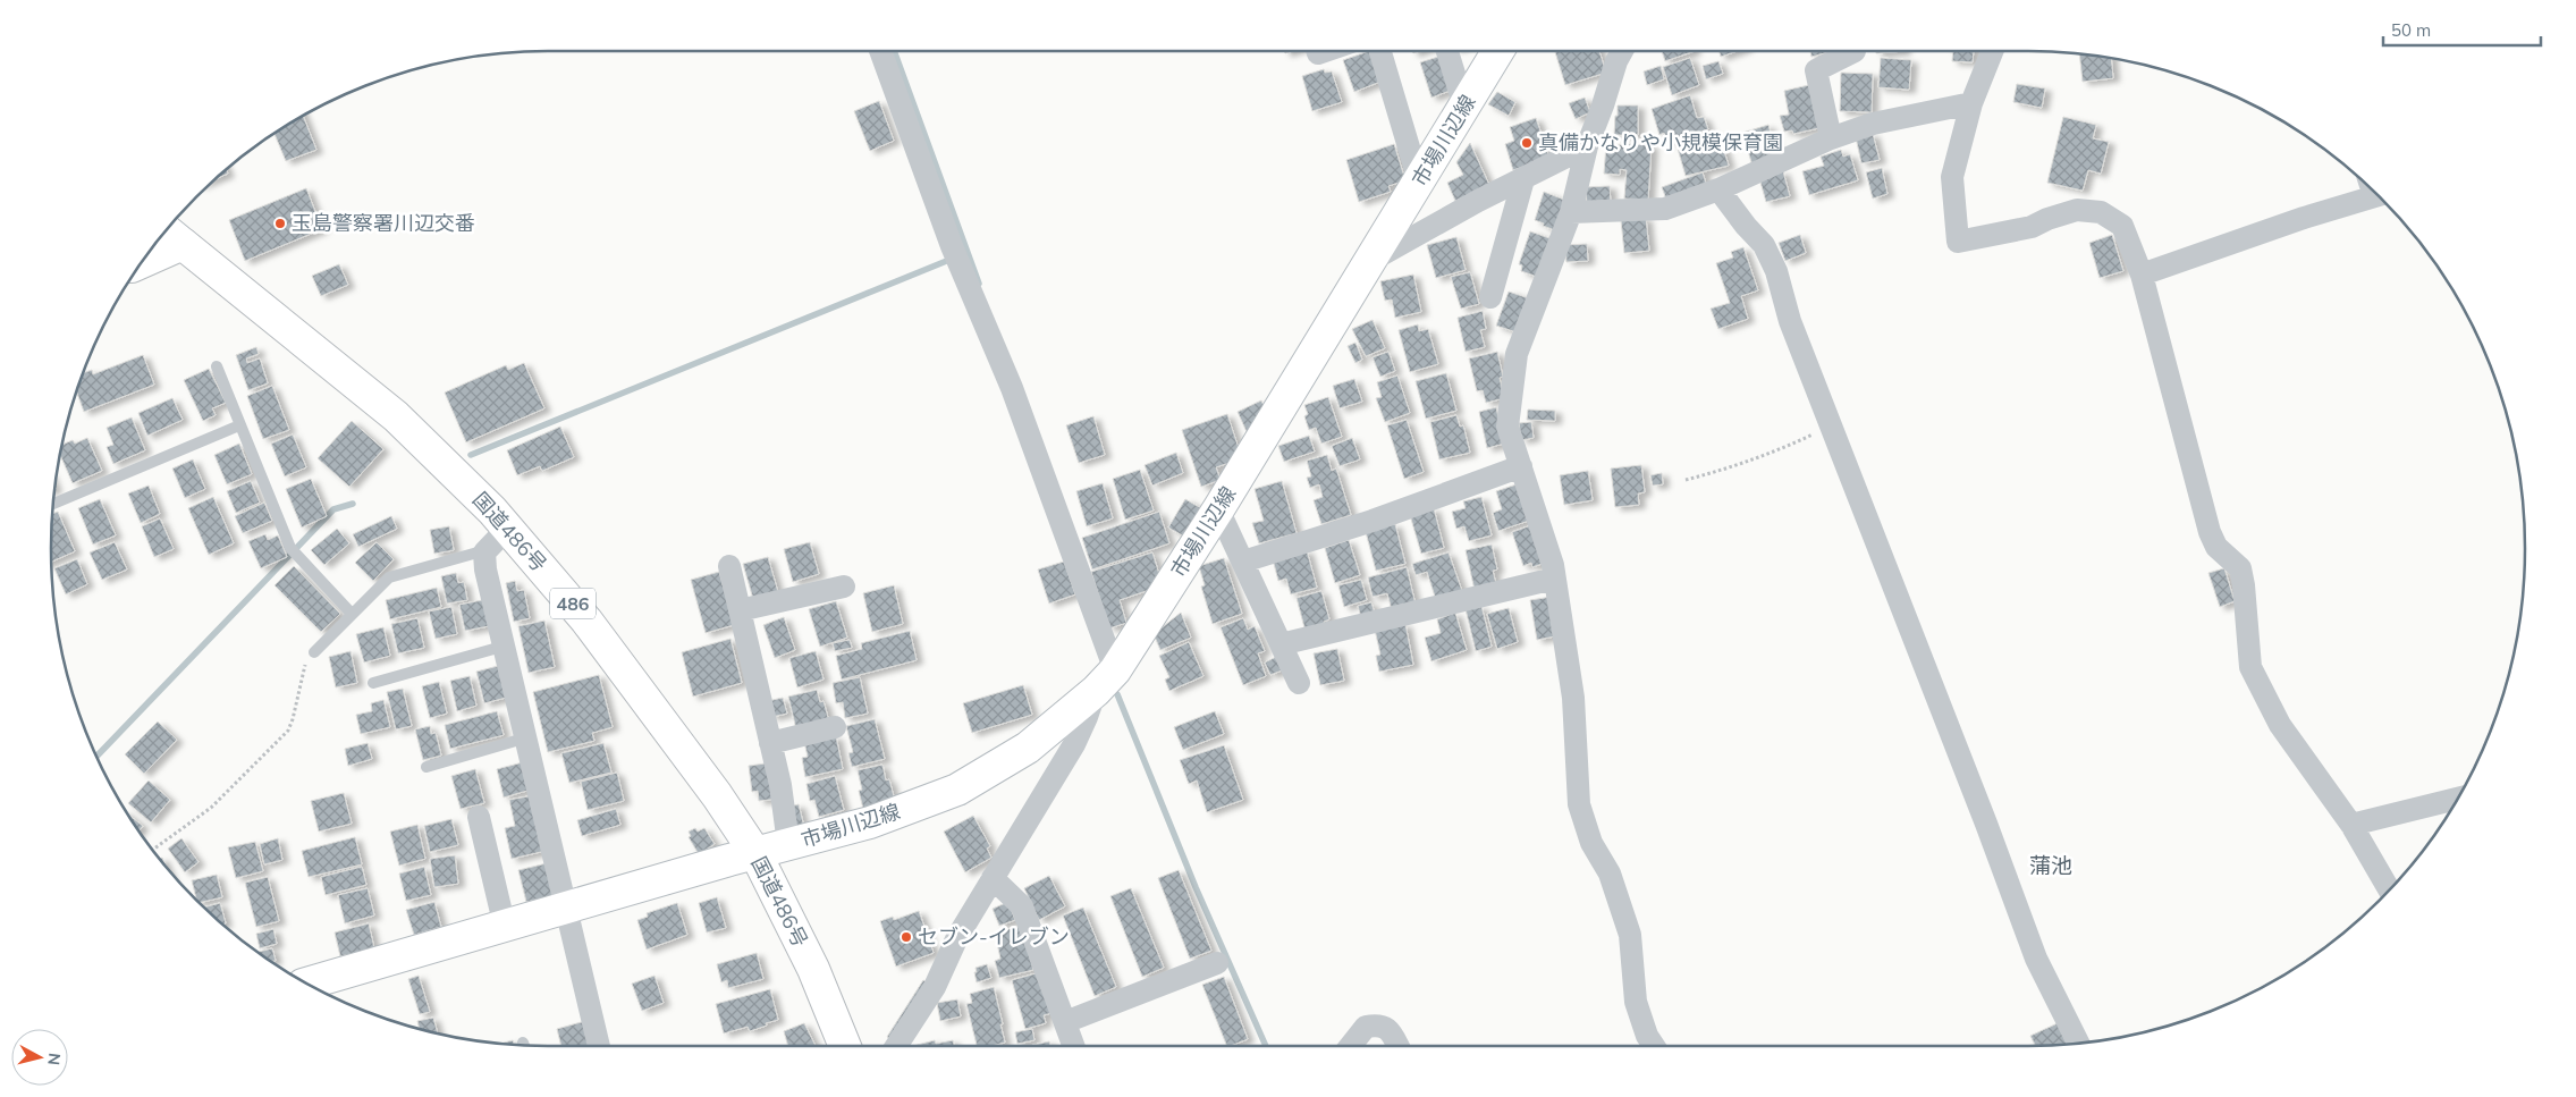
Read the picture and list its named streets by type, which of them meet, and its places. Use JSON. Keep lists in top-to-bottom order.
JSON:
{
  "streets": {
    "main road": ["市場川辺線", "国道486号", "486"]
  },
  "crossings": [
    ["市場川辺線", "国道486号"]
  ],
  "districts": ["蒲池"],
  "places": ["真備かなりや小規模保育園", "玉島警察署川辺交番", "セブン-イレブン"],
  "scale_bar": "50 m",
  "north": "right"
}
